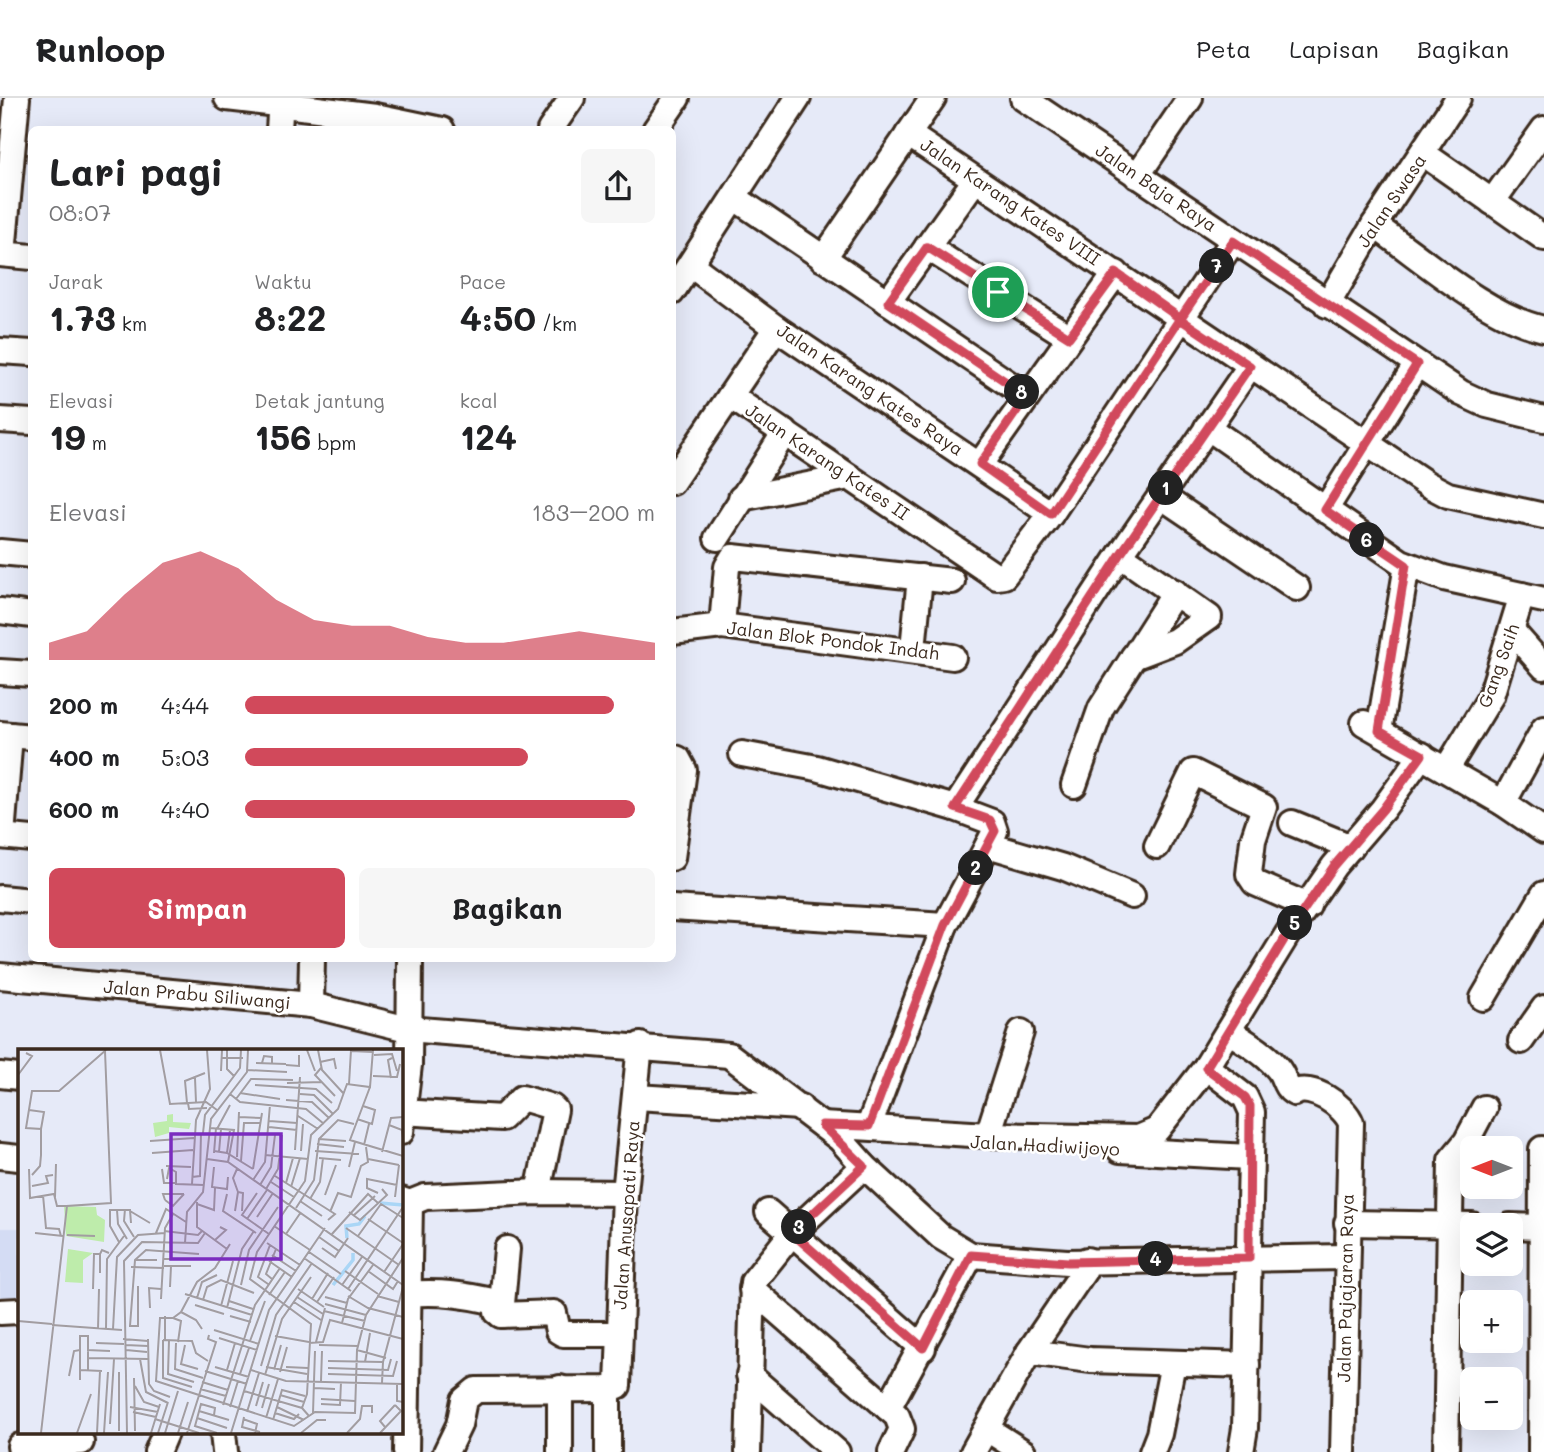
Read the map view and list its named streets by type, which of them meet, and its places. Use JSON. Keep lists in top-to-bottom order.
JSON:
{
  "streets": {
    "street": [
      "Jalan Baja Raya",
      "Jalan Swasa",
      "Jalan Karang Kates VIII",
      "Jalan Karang Kates Raya",
      "Jalan Karang Kates II",
      "Jalan Blok Pondok Indah",
      "Gang Saih",
      "Jalan Prabu Siliwangi",
      "Jalan Hadiwijoyo",
      "Jalan Anusapati Raya",
      "Jalan Pajajaran Raya"
    ]
  },
  "crossings": [
    ["Jalan Baja Raya", "Jalan Swasa"],
    ["Jalan Karang Kates Raya", "Jalan Karang Kates II"],
    ["Jalan Prabu Siliwangi", "Jalan Hadiwijoyo"],
    ["Jalan Prabu Siliwangi", "Jalan Anusapati Raya"]
  ],
  "north": "left",
  "page": {
    "header": "Runloop",
    "nav": ["Peta", "Lapisan", "Bagikan"],
    "heading": ["Lari pagi", "08:07"],
    "stats": [
      ["Jarak", "1.73 km"],
      ["Waktu", "8:22"],
      ["Pace", "4:50 /km"],
      ["Elevasi", "19 m"],
      ["Detak jantung", "156 bpm"],
      ["kcal", "124"]
    ],
    "pins": [
      "7",
      "8",
      "1",
      "6",
      "2",
      "5",
      "3",
      "4"
    ],
    "chart": ["Elevasi", "183–200 m"],
    "list": [
      {
        "name": "200 m",
        "note": "4:44"
      },
      {
        "name": "400 m",
        "note": "5:03"
      },
      {
        "name": "600 m",
        "note": "4:40"
      }
    ],
    "buttons": ["Simpan", "Bagikan"],
    "map_buttons": ["+", "−"]
  }
}
